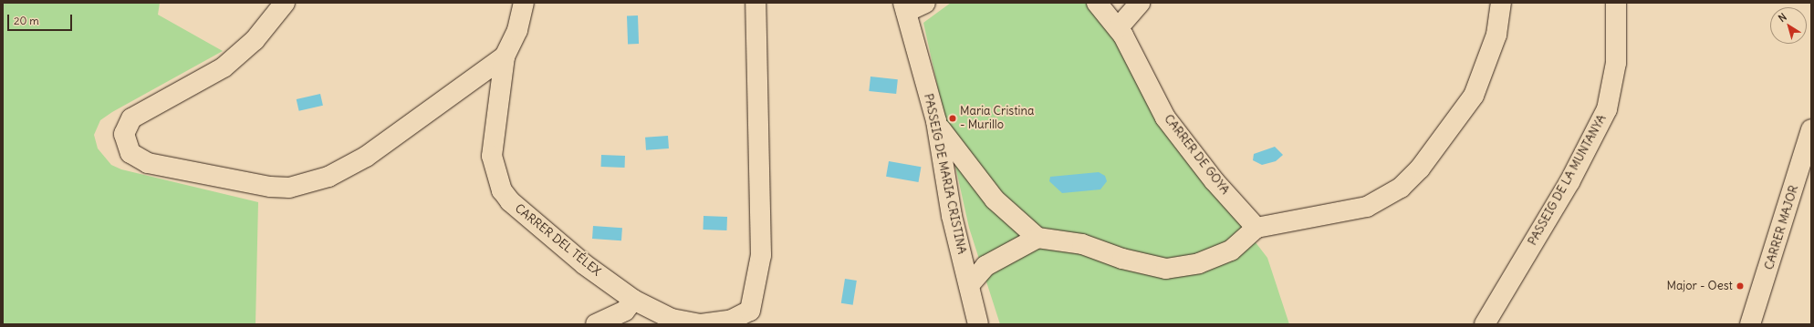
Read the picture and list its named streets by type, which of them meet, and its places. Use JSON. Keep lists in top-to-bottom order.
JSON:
{
  "streets": {
    "street": [
      "CARRER DE GOYA",
      "PASSEIG DE MARIA CRISTINA",
      "PASSEIG DE LA MUNTANYA",
      "CARRER MAJOR",
      "CARRER DEL TÉLEX"
    ]
  },
  "places": ["Maria Cristina - Murillo", "Major - Oest"],
  "scale_bar": "20 m",
  "north": "top left"
}
